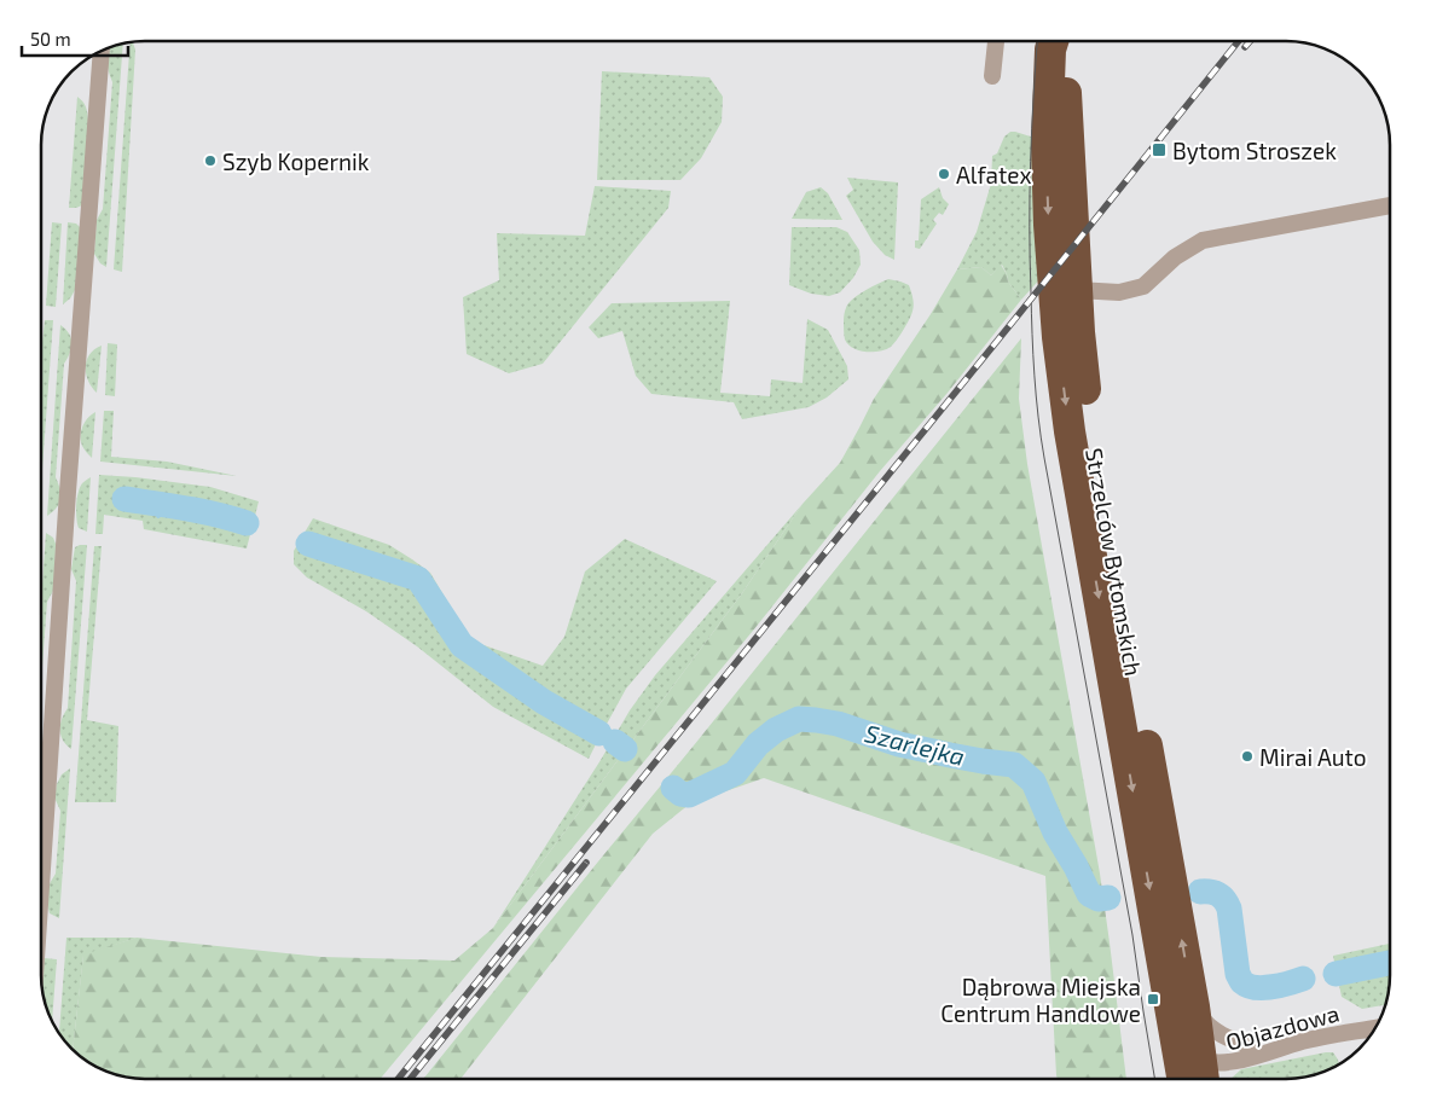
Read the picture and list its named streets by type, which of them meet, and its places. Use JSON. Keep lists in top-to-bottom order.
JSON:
{
  "streets": {
    "highway": ["Strzelców Bytomskich"],
    "street": ["Objazdowa"]
  },
  "crossings": [
    ["Strzelców Bytomskich", "Objazdowa"]
  ],
  "water": ["Szarlejka"],
  "places": {
    "transit": ["Bytom Stroszek", "Dąbrowa Miejska Centrum Handlowe"],
    "other": ["Szyb Kopernik", "Alfatex", "Mirai Auto"]
  },
  "scale_bar": "50 m"
}
